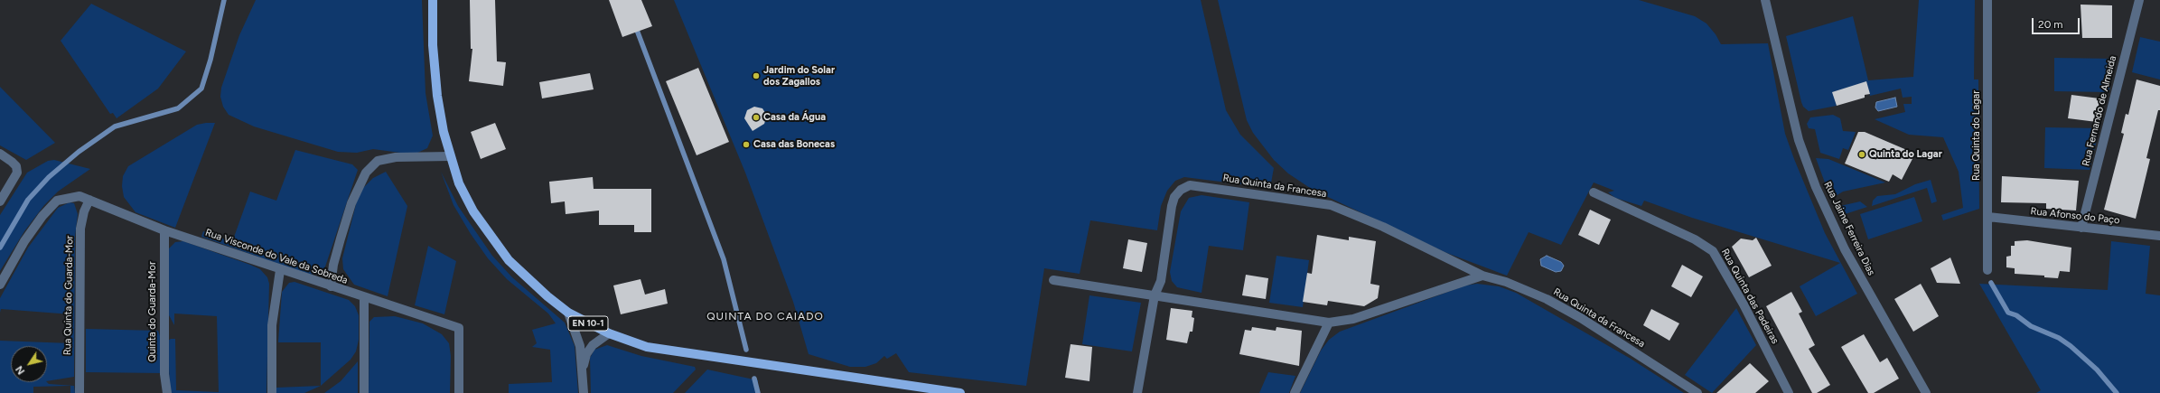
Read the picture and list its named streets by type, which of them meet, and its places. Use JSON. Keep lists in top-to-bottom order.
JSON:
{
  "streets": {
    "main road": ["EN 10-1"],
    "street": [
      "Rua Fernando de Almeida",
      "Rua Quinta do Lagar",
      "Rua Quinta da Francesa",
      "Rua Afonso do Paço",
      "Rua Jaime Ferreira Dias",
      "Rua Visconde do Vale da Sobreda",
      "Rua Quinta do Guarda-Mor",
      "Rua Quinta das Padeiras",
      "Quinta do Guarda-Mor"
    ]
  },
  "crossings": [
    ["Rua Fernando de Almeida", "Rua Afonso do Paço"],
    ["Rua Quinta do Lagar", "Rua Afonso do Paço"],
    ["Rua Visconde do Vale da Sobreda", "Rua Quinta do Guarda-Mor"],
    ["Rua Visconde do Vale da Sobreda", "Quinta do Guarda-Mor"]
  ],
  "districts": ["QUINTA DO CAIADO"],
  "places": [
    "Jardim do Solar dos Zagallos",
    "Casa da Água",
    "Casa das Bonecas",
    "Quinta do Lagar"
  ],
  "scale_bar": "20 m",
  "north": "bottom left"
}
